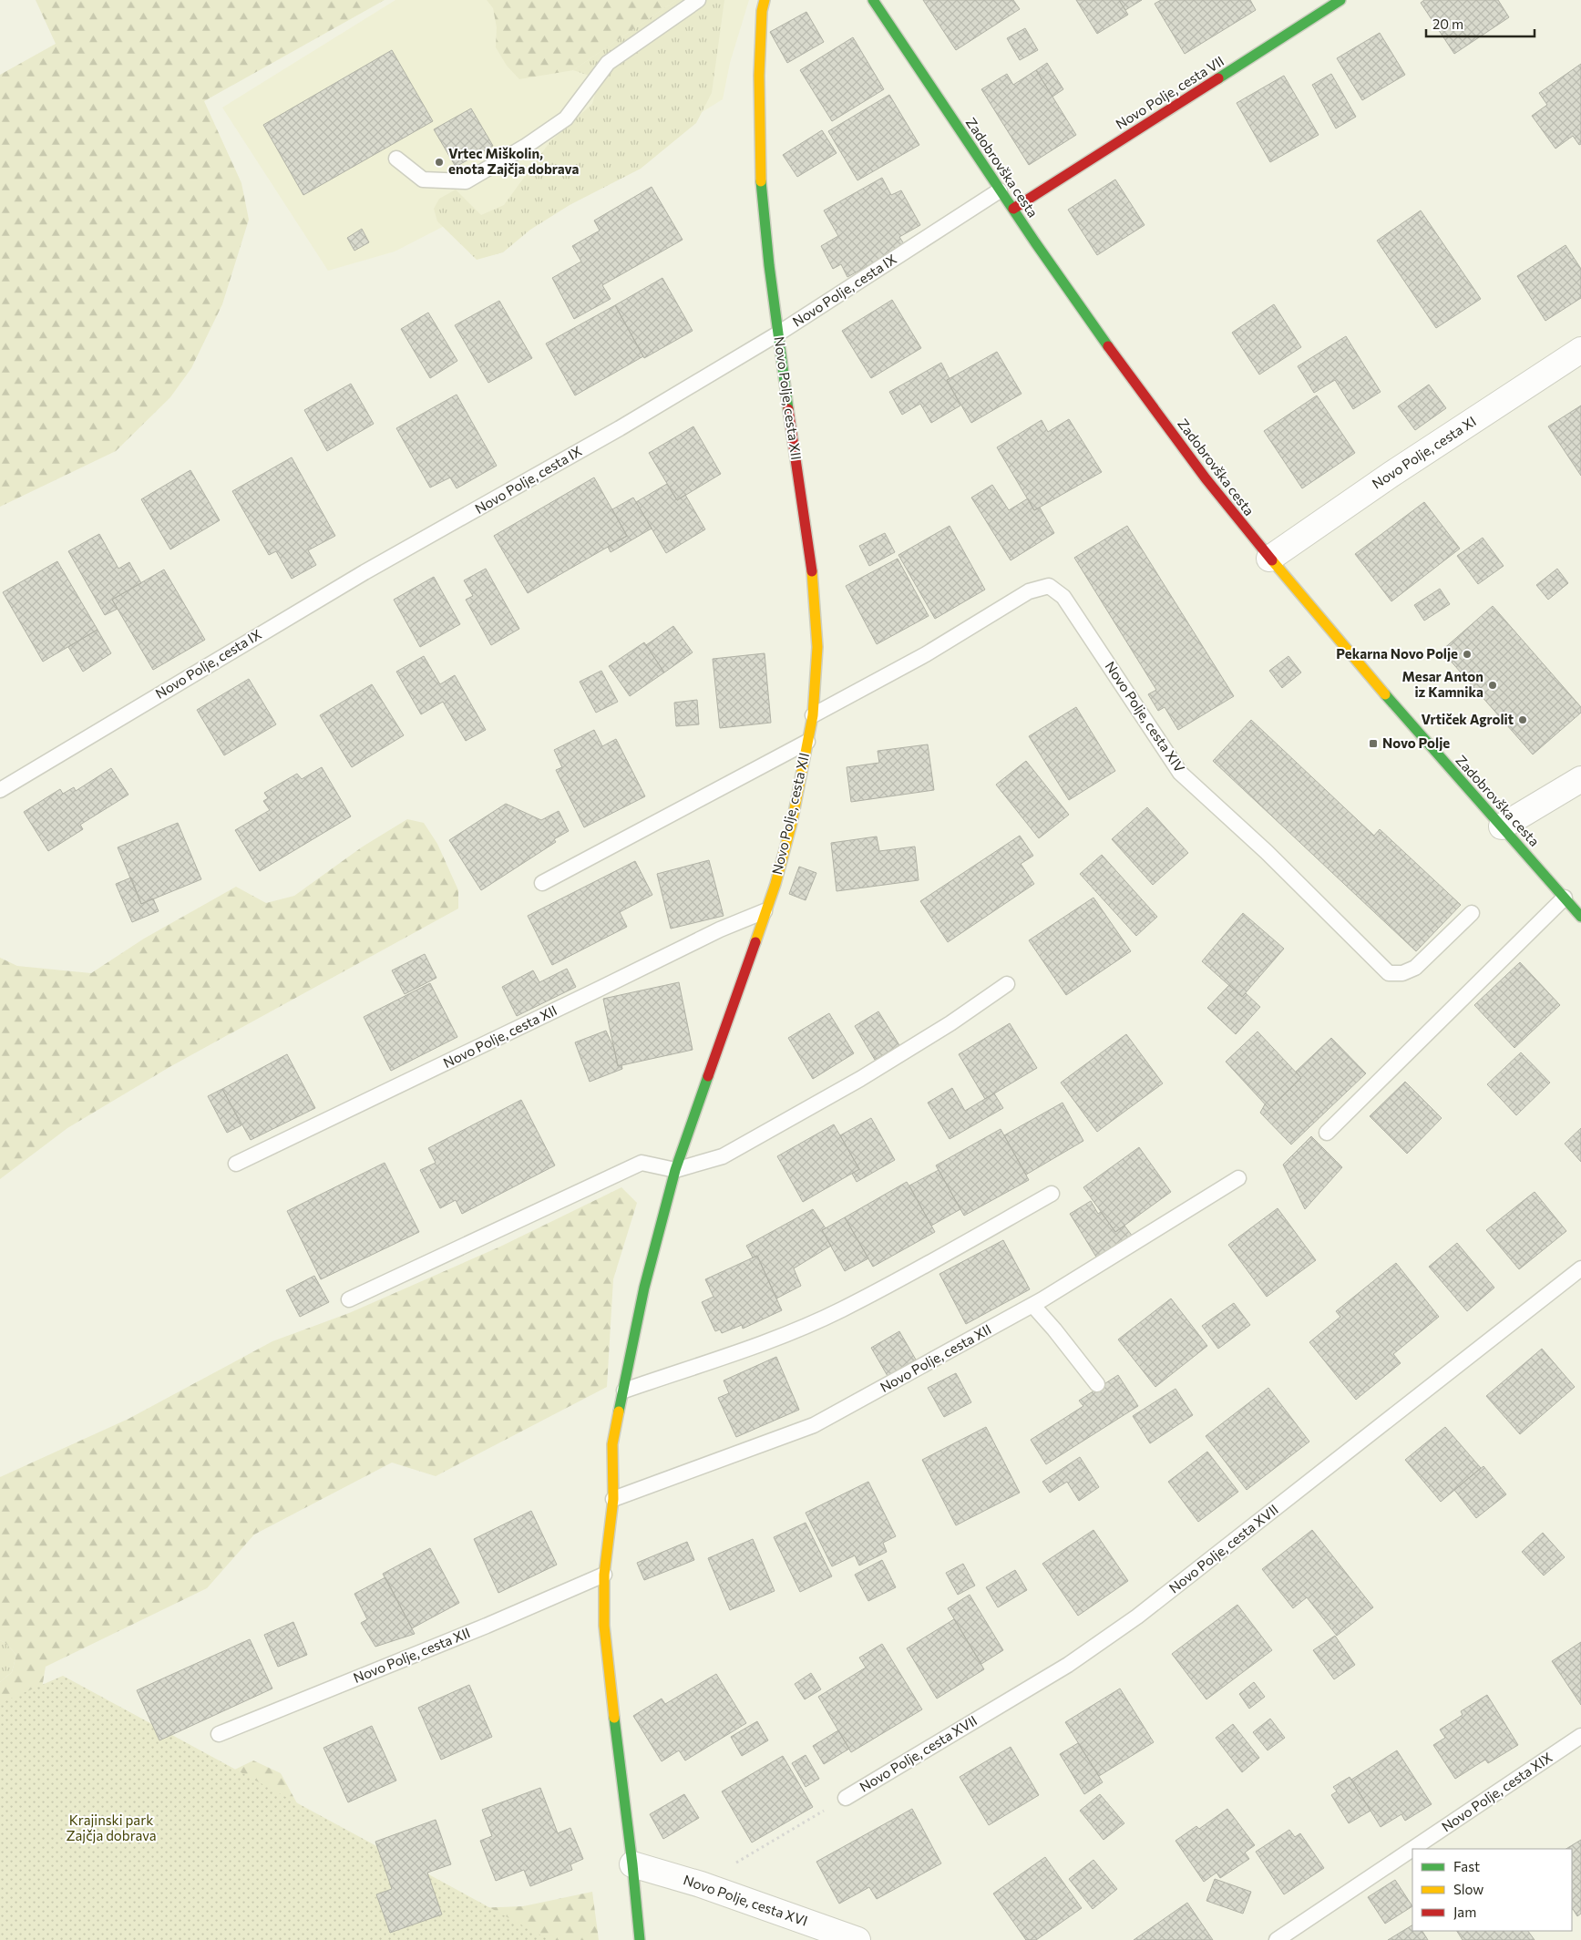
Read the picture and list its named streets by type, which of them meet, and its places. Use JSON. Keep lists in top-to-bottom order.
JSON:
{
  "streets": {
    "street": [
      "Novo Polje, cesta VII",
      "Zadobrovška cesta",
      "Novo Polje, cesta XII",
      "Novo Polje, cesta XI",
      "Novo Polje, cesta XVI"
    ],
    "lane": [
      "Novo Polje, cesta IX",
      "Novo Polje, cesta XIV",
      "Novo Polje, cesta XVII",
      "Novo Polje, cesta XIX"
    ]
  },
  "crossings": [
    ["Novo Polje, cesta VII", "Zadobrovška cesta"],
    ["Zadobrovška cesta", "Novo Polje, cesta IX"],
    ["Zadobrovška cesta", "Novo Polje, cesta XI"],
    ["Novo Polje, cesta IX", "Novo Polje, cesta XII"],
    ["Novo Polje, cesta XII", "Novo Polje, cesta XIV"],
    ["Novo Polje, cesta XII", "Novo Polje, cesta XVI"]
  ],
  "parks": ["Krajinski park Zajčja dobrava"],
  "places": {
    "other": [
      "Vrtec Miškolin, enota Zajčja dobrava",
      "Pekarna Novo Polje",
      "Mesar Anton iz Kamnika",
      "Vrtiček Agrolit"
    ],
    "transit": ["Novo Polje"]
  },
  "legend": ["Fast", "Slow", "Jam"],
  "scale_bar": "20 m"
}
